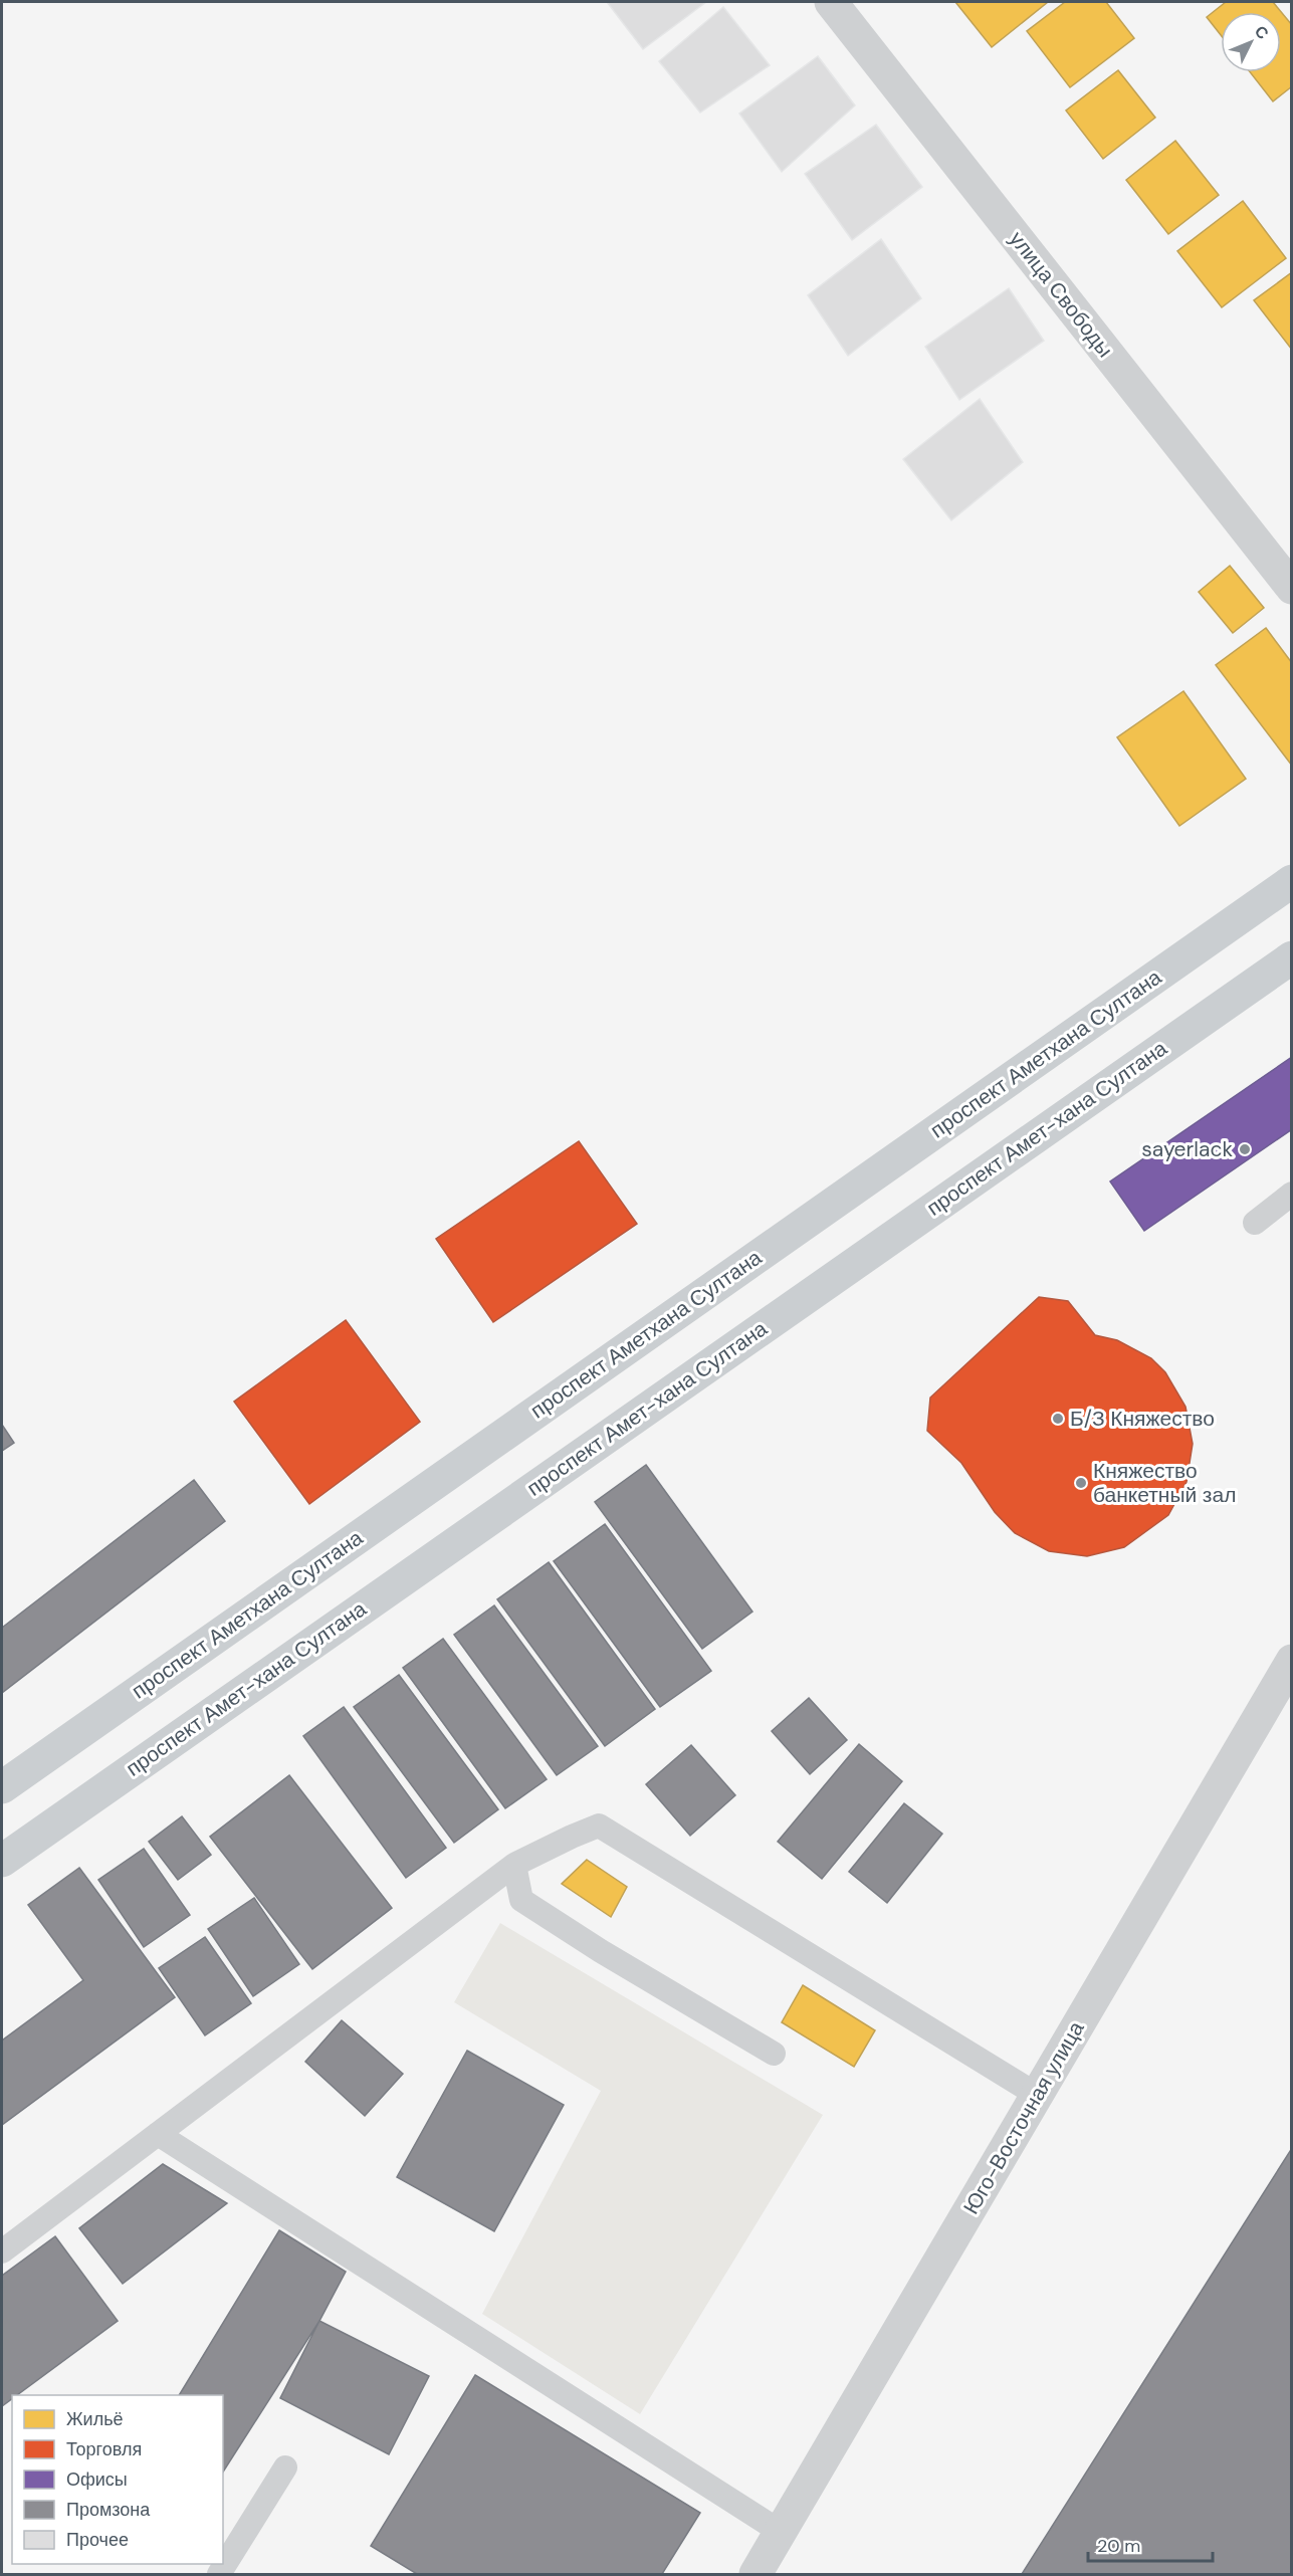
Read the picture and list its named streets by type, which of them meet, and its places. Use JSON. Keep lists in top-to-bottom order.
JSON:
{
  "streets": {
    "main road": ["проспект Аметхана Султана", "проспект Амет-хана Султана"],
    "street": ["улица Свободы", "Юго-Восточная улица"]
  },
  "places": ["sayerlack", "Б/З Княжество", "Княжество банкетный зал"],
  "legend": [
    "Жильё",
    "Торговля",
    "Офисы",
    "Промзона",
    "Прочее"
  ],
  "scale_bar": "20 m",
  "north": "top right"
}
